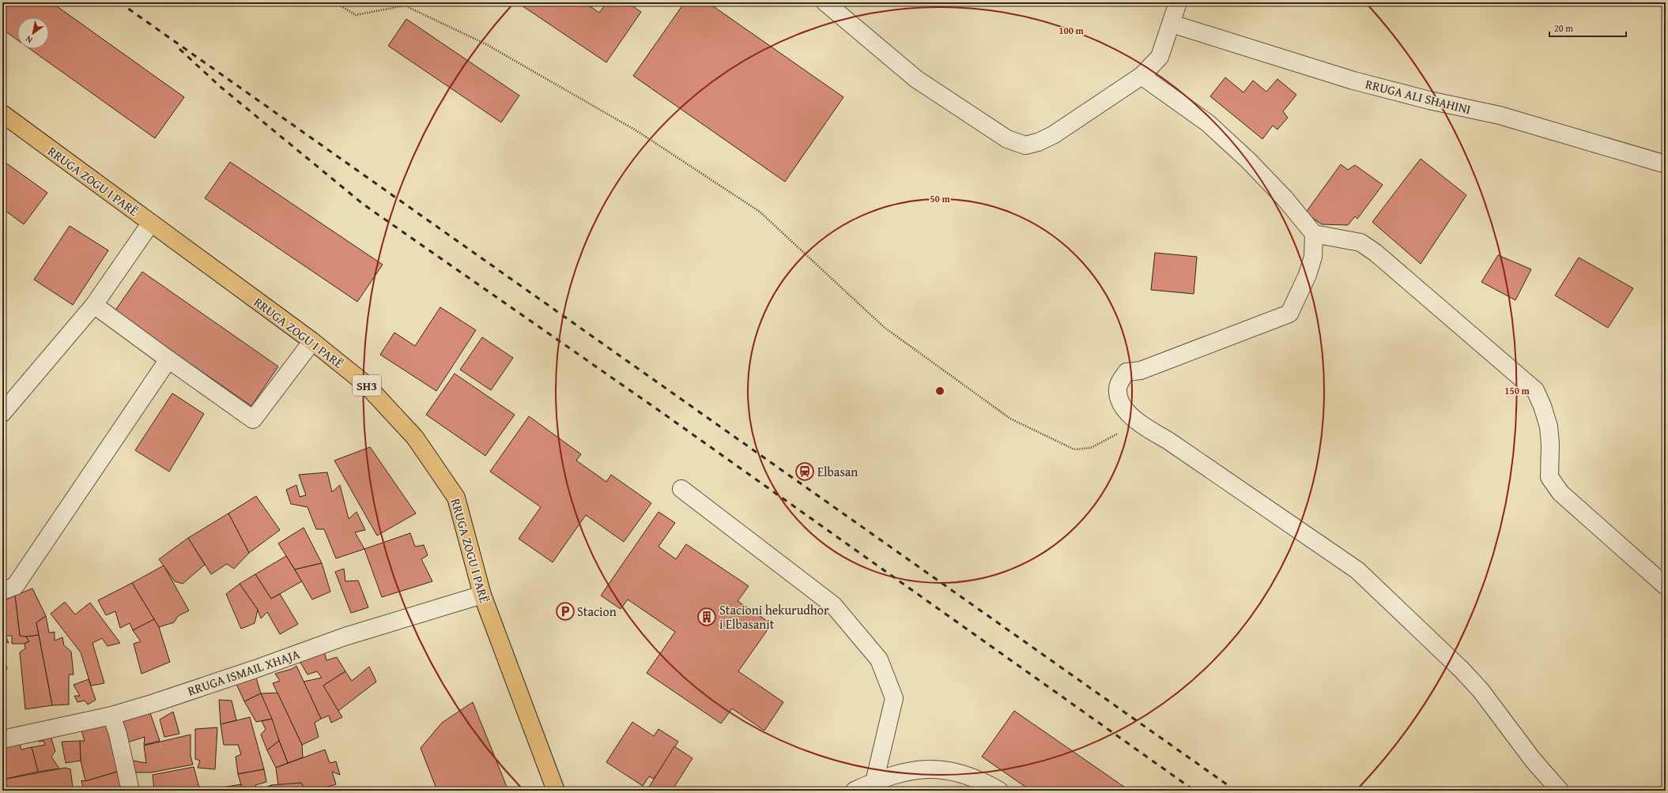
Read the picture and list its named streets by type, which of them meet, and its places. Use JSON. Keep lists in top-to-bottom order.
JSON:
{
  "streets": {
    "main road": ["RRUGA ZOGU I PARË", "SH3"],
    "street": ["RRUGA ALI SHAHINI", "RRUGA ISMAIL XHAJA"]
  },
  "crossings": [
    ["RRUGA ZOGU I PARË", "RRUGA ISMAIL XHAJA"]
  ],
  "places": {
    "station": ["Elbasan"],
    "parking": ["Stacion"],
    "building": ["Stacioni hekurudhor i Elbasanit"]
  },
  "scale_bar": "20 m",
  "north": "bottom left",
  "rings": ["100 m", "50 m", "150 m"]
}
